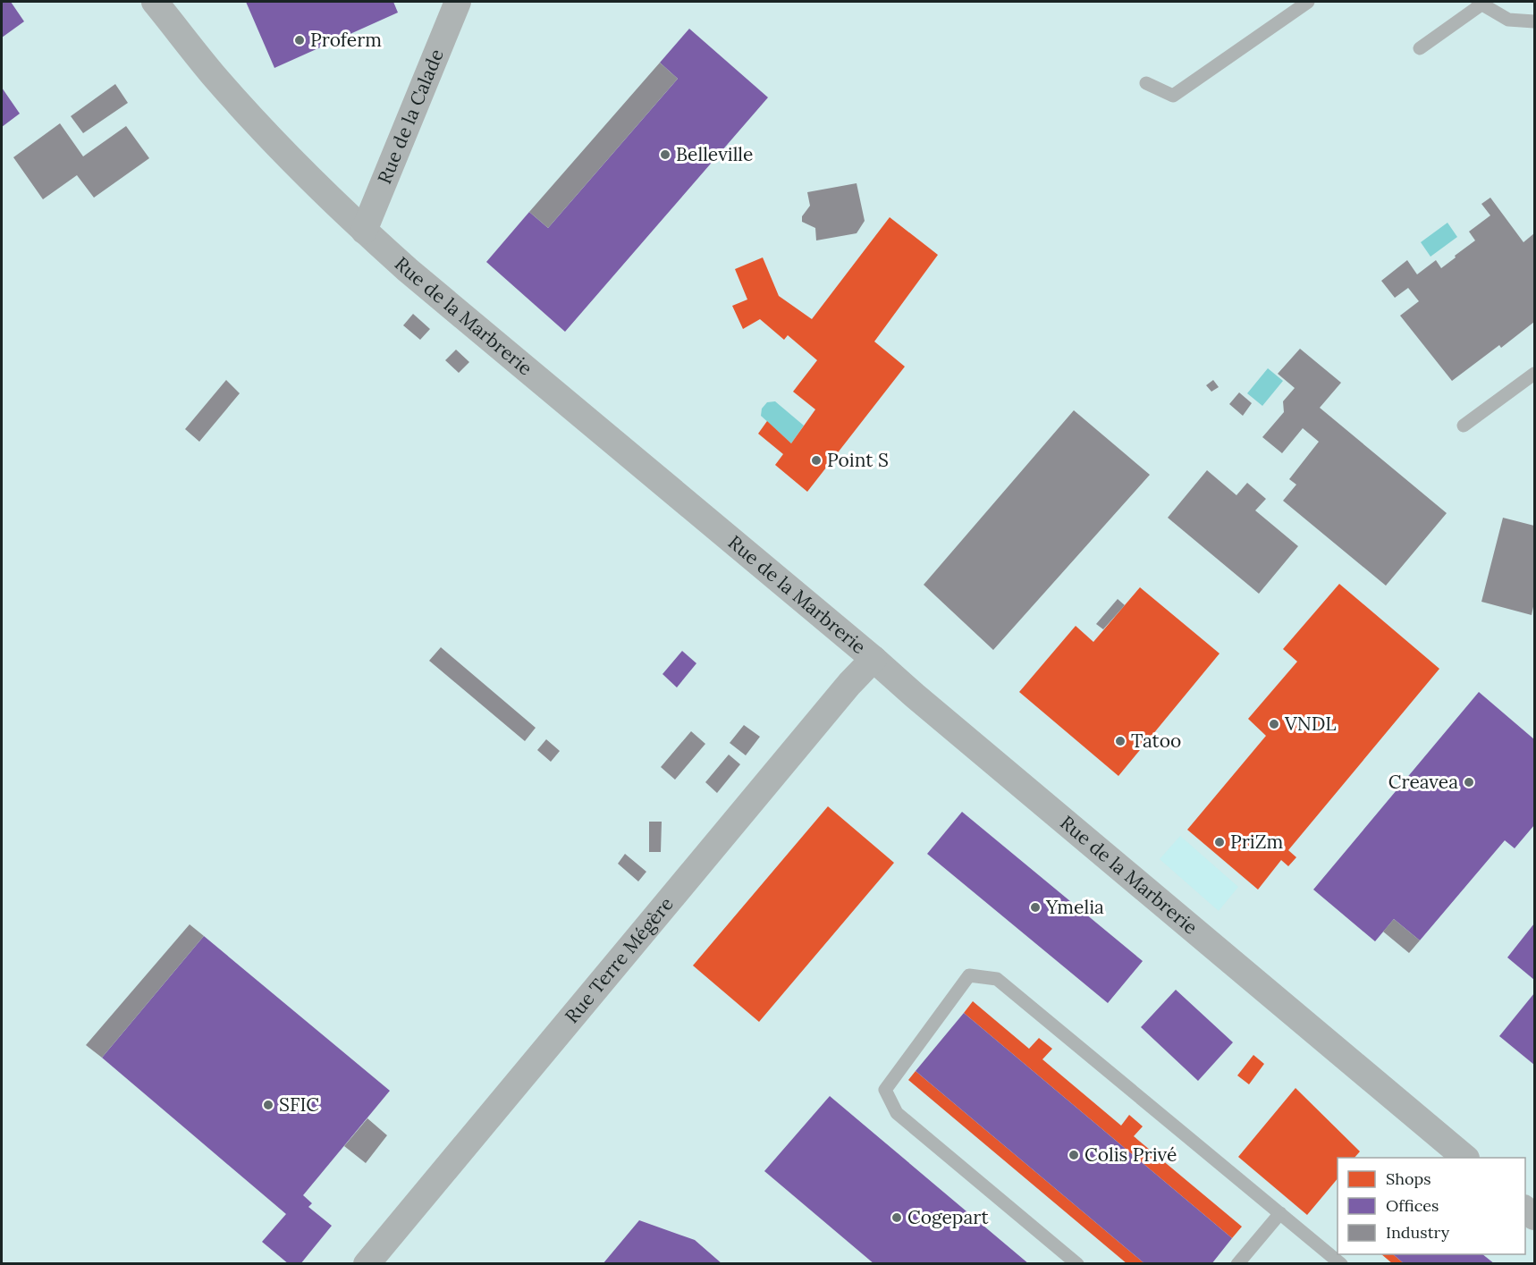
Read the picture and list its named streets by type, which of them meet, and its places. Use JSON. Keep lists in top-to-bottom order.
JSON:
{
  "streets": {
    "street": ["Rue de la Calade", "Rue de la Marbrerie", "Rue Terre Mégère"]
  },
  "crossings": [
    ["Rue de la Calade", "Rue de la Marbrerie"],
    ["Rue de la Marbrerie", "Rue Terre Mégère"]
  ],
  "places": [
    "Proferm",
    "Belleville",
    "Point S",
    "VNDL",
    "Tatoo",
    "Creavea",
    "PriZm",
    "Ymelia",
    "SFIC",
    "Colis Privé",
    "Cogepart"
  ],
  "legend": ["Shops", "Offices", "Industry"]
}
